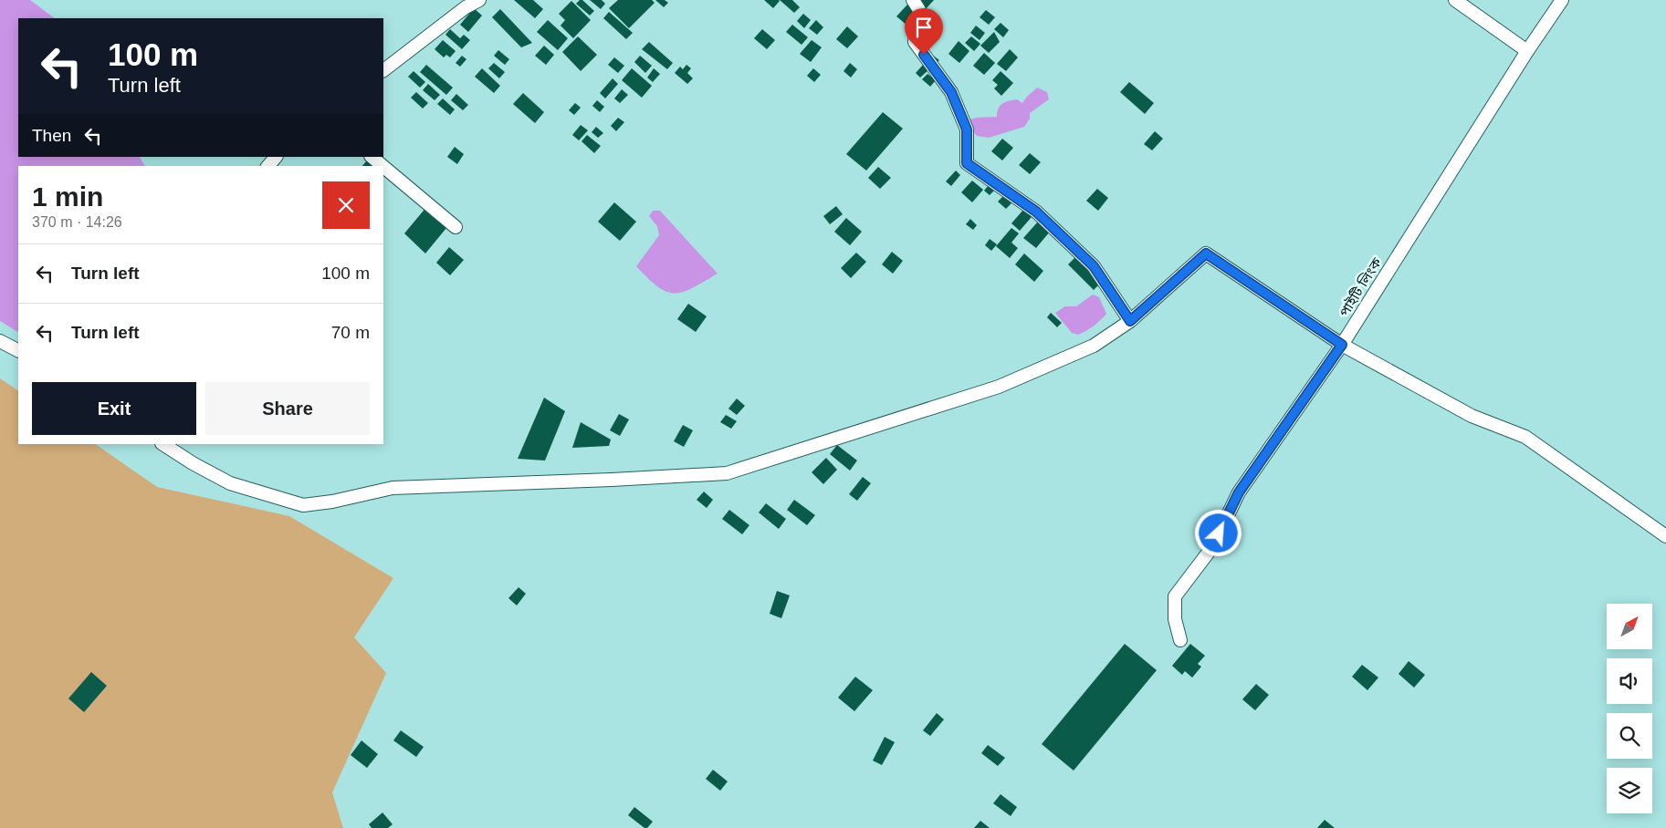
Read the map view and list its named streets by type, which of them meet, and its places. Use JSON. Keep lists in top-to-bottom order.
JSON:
{
  "streets": {
    "street": ["পাইটি লিংক"]
  },
  "north": "top right",
  "page": {
    "turn": ["100 m", "Turn left"],
    "then": "Then",
    "heading": ["1 min", "370 m · 14:26"],
    "list": [
      {
        "name": "Turn left",
        "value": "100 m"
      },
      {
        "name": "Turn left",
        "value": "70 m"
      }
    ],
    "buttons": ["Exit", "Share"]
  }
}
